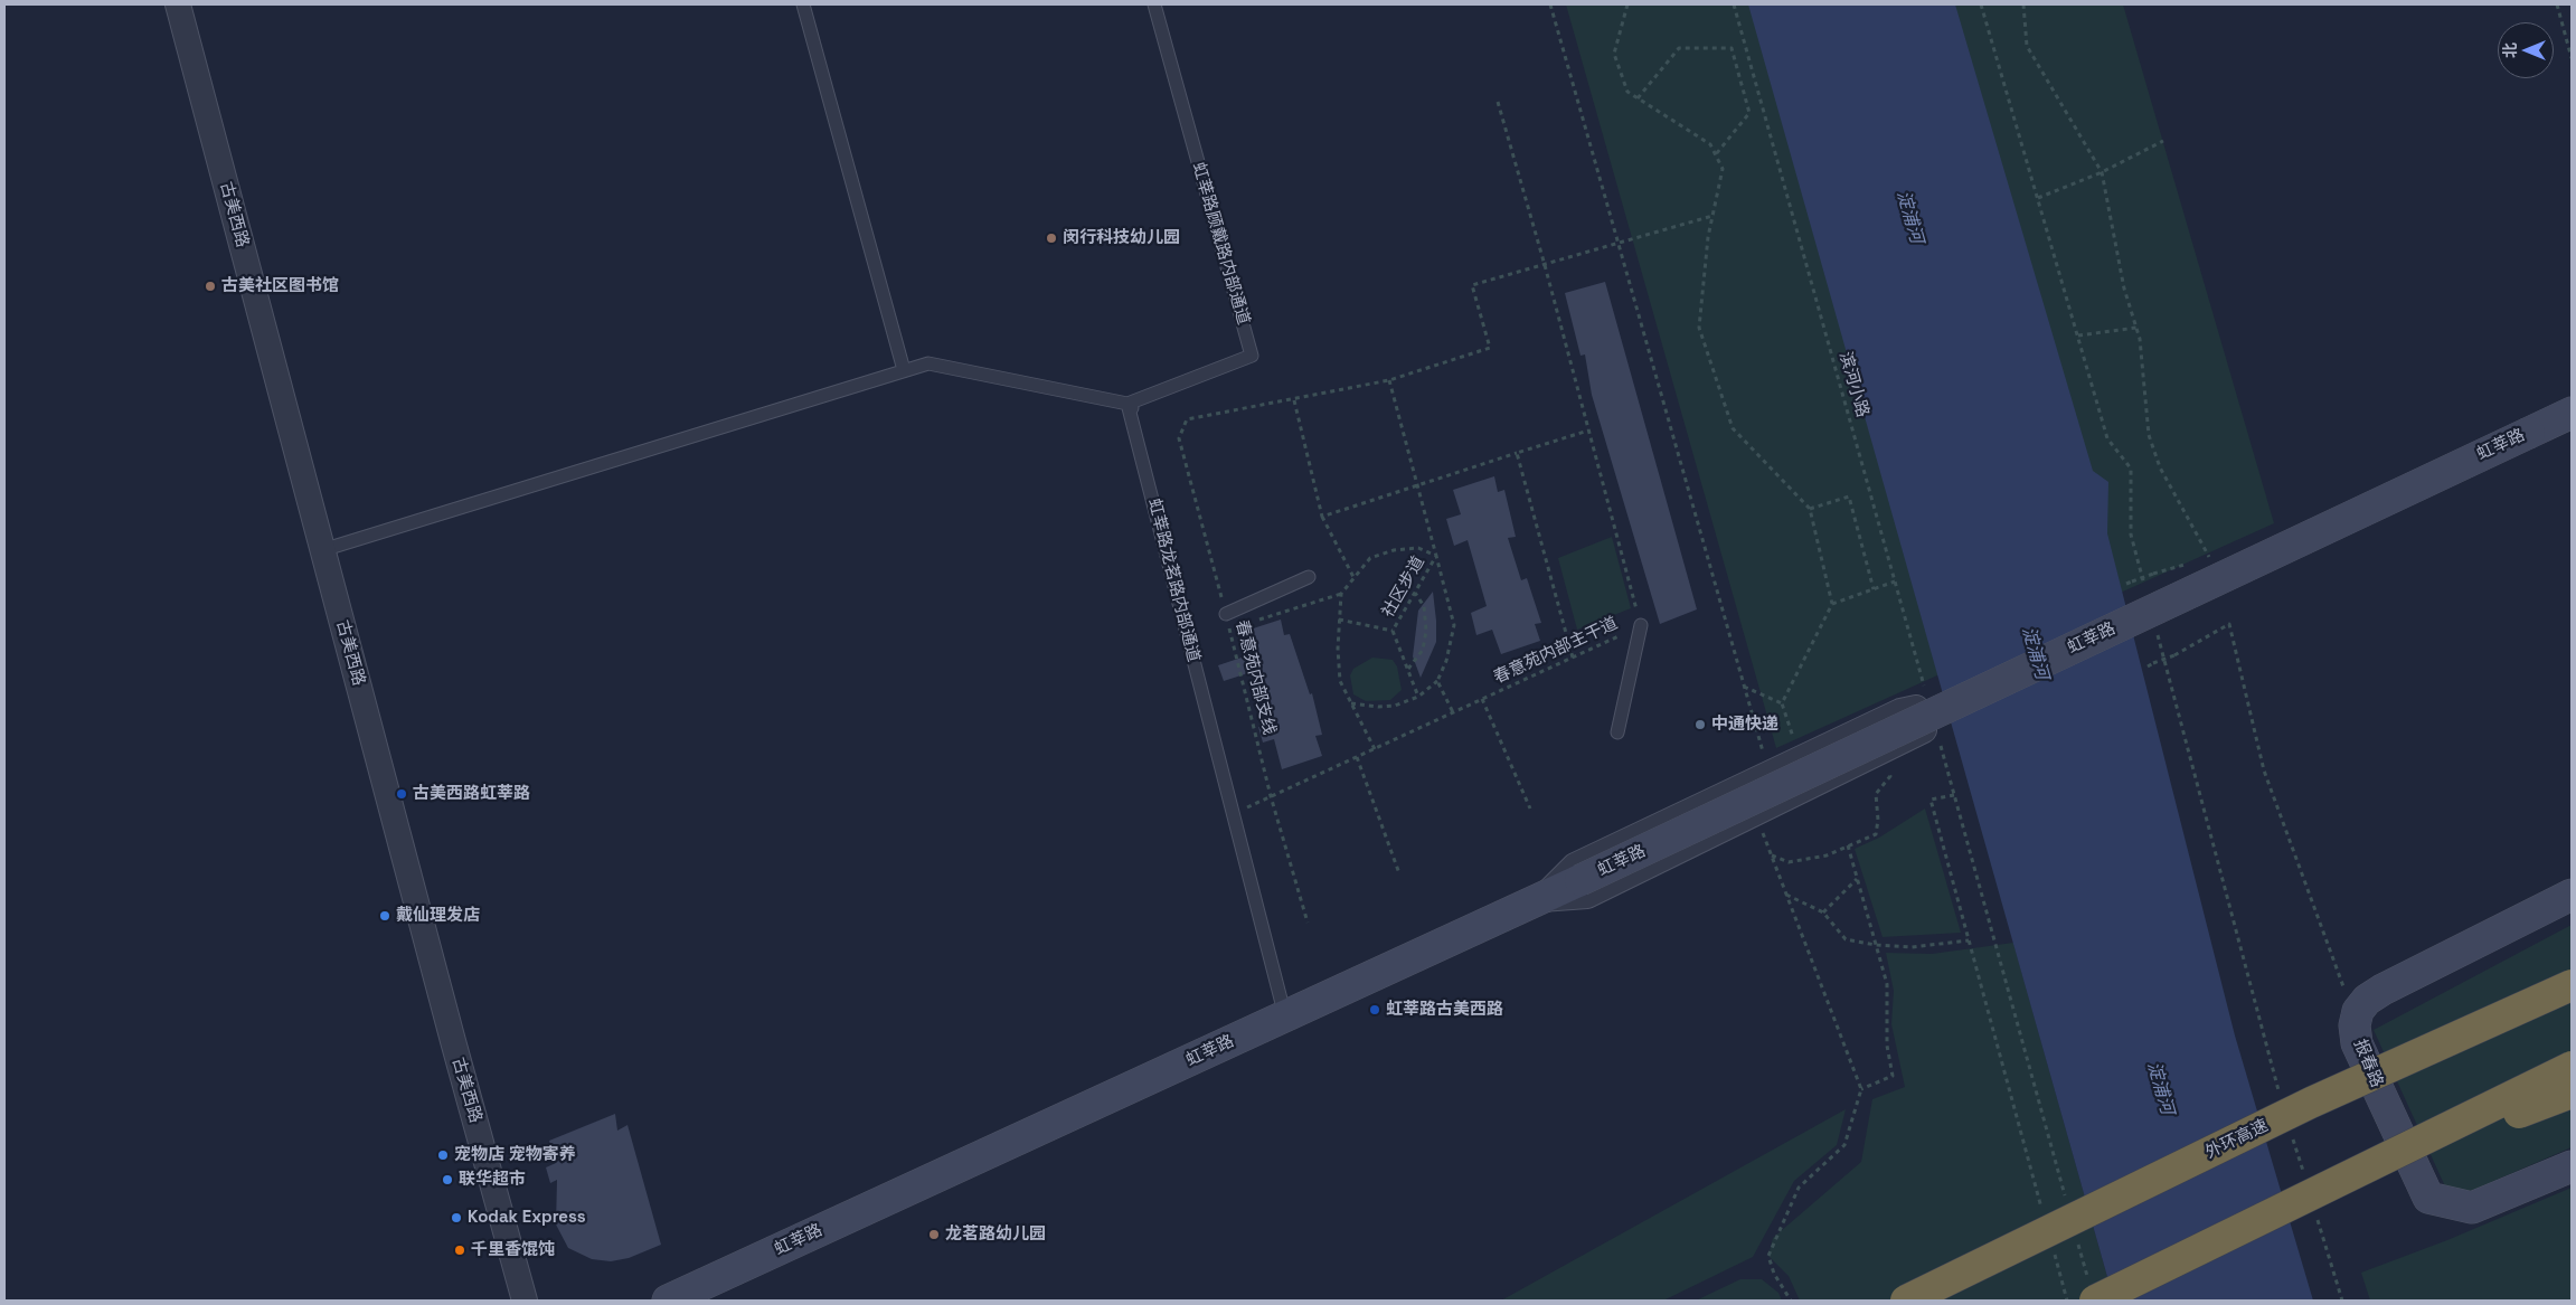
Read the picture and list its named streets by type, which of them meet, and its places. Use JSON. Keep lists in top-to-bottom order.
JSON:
{
  "streets": {
    "highway": ["外环高速"],
    "street": ["古美西路", "虹莘路", "报春路"],
    "lane": ["虹莘路顾戴路内部通道", "虹莘路龙茗路内部通道"],
    "path": [
      "滨河小路",
      "社区步道",
      "春意苑内部主干道",
      "春意苑内部支线"
    ]
  },
  "crossings": [
    ["虹莘路顾戴路内部通道", "虹莘路龙茗路内部通道"],
    ["虹莘路", "虹莘路龙茗路内部通道"],
    ["虹莘路龙茗路内部通道", "春意苑内部主干道"],
    ["春意苑内部主干道", "春意苑内部支线"]
  ],
  "water": ["淀浦河"],
  "places": [
    "闵行科技幼儿园",
    "古美社区图书馆",
    "中通快递",
    "古美西路虹莘路",
    "戴仙理发店",
    "虹莘路古美西路",
    "宠物店 宠物寄养",
    "联华超市",
    "Kodak Express",
    "龙茗路幼儿园",
    "千里香馄饨"
  ],
  "north": "left"
}
